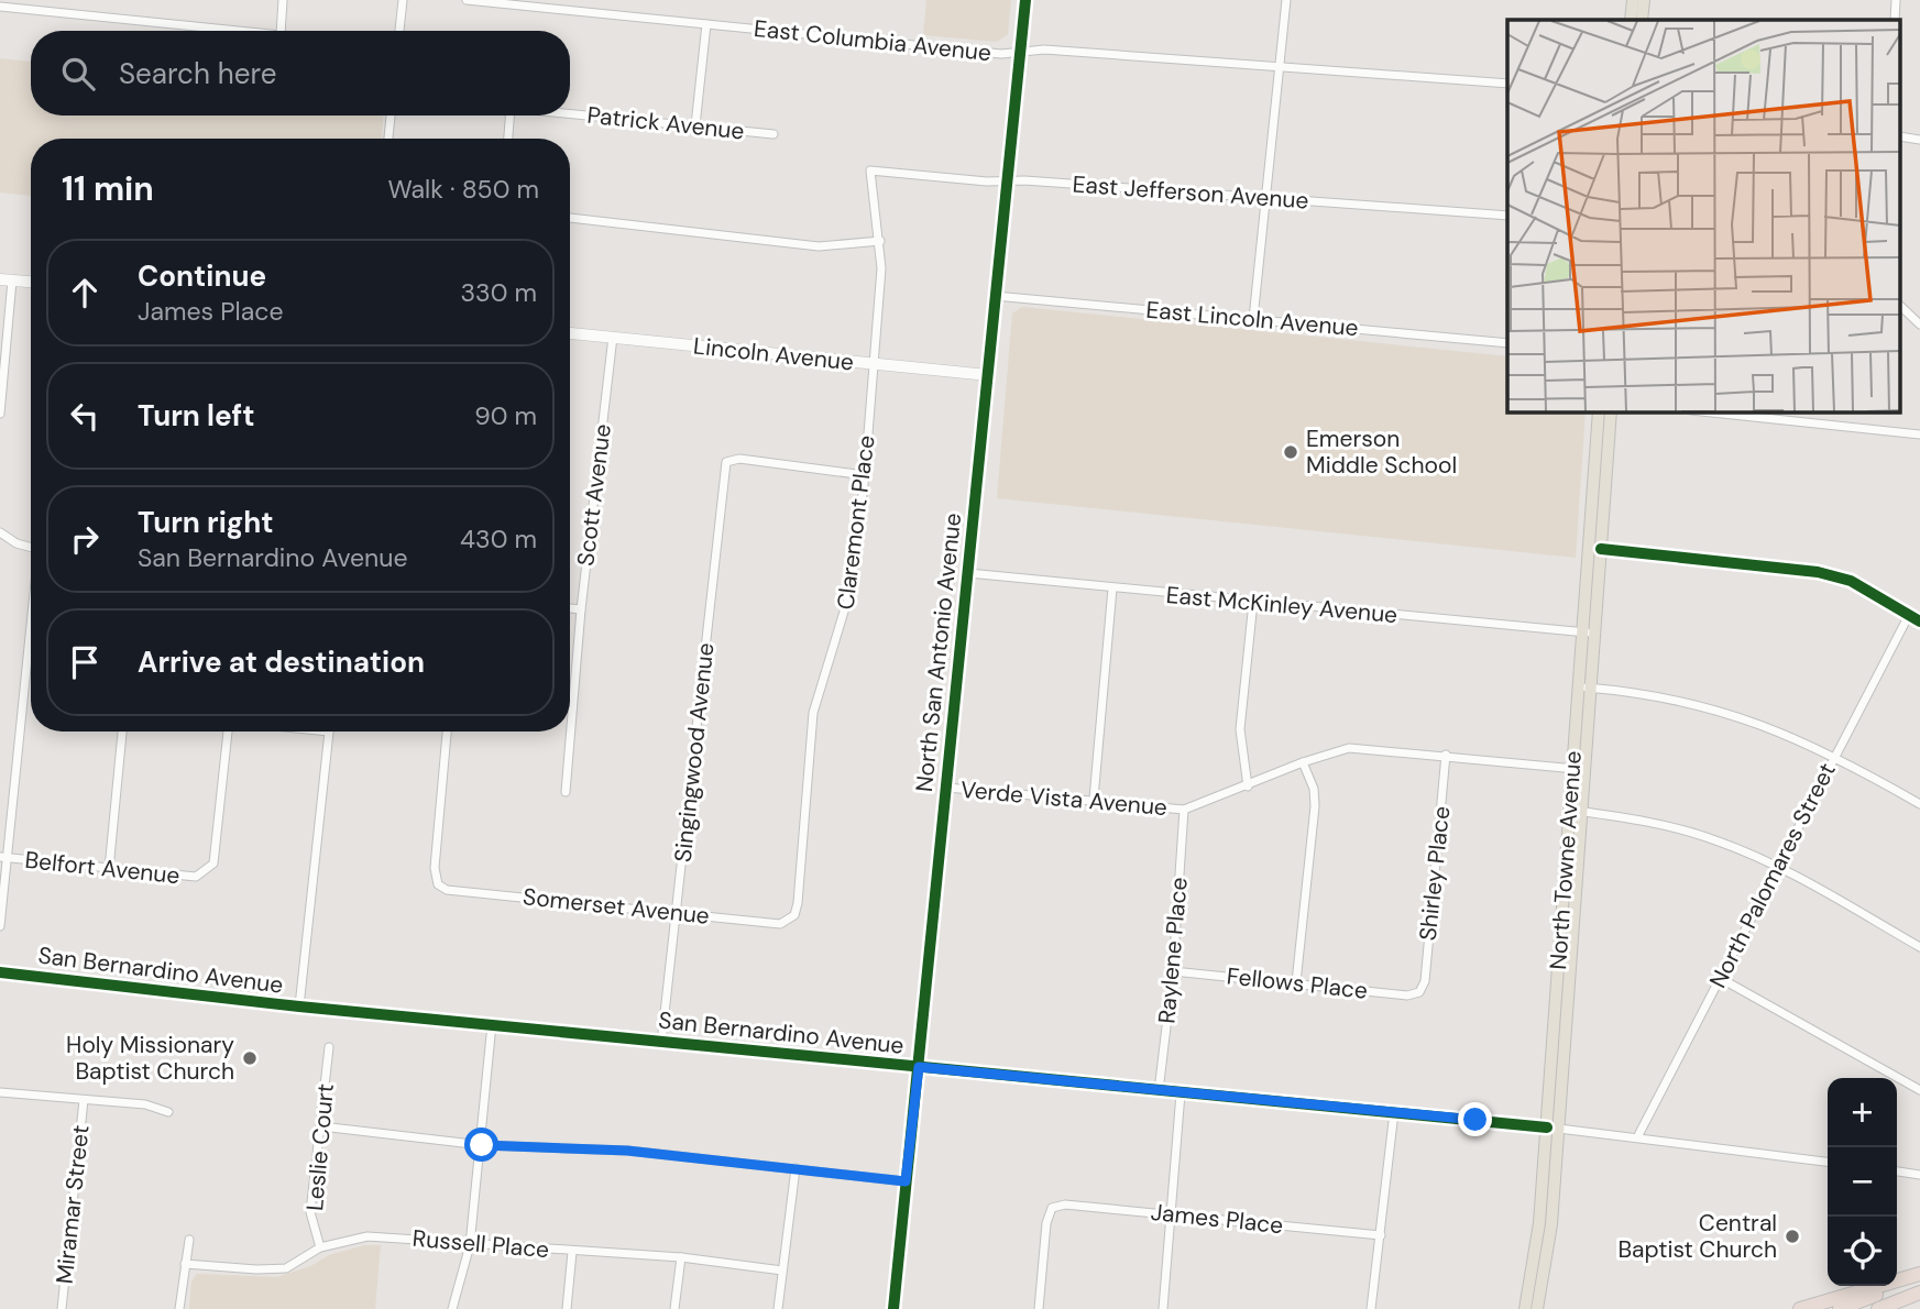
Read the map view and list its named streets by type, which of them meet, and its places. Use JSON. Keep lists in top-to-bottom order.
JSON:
{
  "streets": {
    "main road": [
      "Lincoln Avenue",
      "North San Antonio Avenue",
      "North Towne Avenue",
      "San Bernardino Avenue"
    ],
    "street": [
      "East Columbia Avenue",
      "Patrick Avenue",
      "East Jefferson Avenue",
      "East Lincoln Avenue",
      "Scott Avenue",
      "Claremont Place",
      "East McKinley Avenue",
      "Singingwood Avenue",
      "Verde Vista Avenue",
      "Belfort Avenue",
      "Shirley Place",
      "North Palomares Street",
      "Somerset Avenue",
      "Raylene Place",
      "Fellows Place",
      "Leslie Court",
      "Miramar Street",
      "James Place",
      "Russell Place"
    ]
  },
  "crossings": [
    ["East Columbia Avenue", "North San Antonio Avenue"],
    ["East Jefferson Avenue", "Claremont Place"],
    ["East Jefferson Avenue", "North San Antonio Avenue"],
    ["East Lincoln Avenue", "North San Antonio Avenue"],
    ["Lincoln Avenue", "Scott Avenue"],
    ["Lincoln Avenue", "Claremont Place"],
    ["Lincoln Avenue", "North San Antonio Avenue"],
    ["Claremont Place", "Singingwood Avenue"],
    ["Claremont Place", "Somerset Avenue"],
    ["East McKinley Avenue", "North San Antonio Avenue"],
    ["East McKinley Avenue", "North Towne Avenue"],
    ["North San Antonio Avenue", "Verde Vista Avenue"],
    ["North San Antonio Avenue", "San Bernardino Avenue"],
    ["Singingwood Avenue", "Somerset Avenue"],
    ["Singingwood Avenue", "San Bernardino Avenue"],
    ["Verde Vista Avenue", "North Towne Avenue"],
    ["Verde Vista Avenue", "Shirley Place"],
    ["Verde Vista Avenue", "Raylene Place"],
    ["North Towne Avenue", "San Bernardino Avenue"],
    ["Shirley Place", "Fellows Place"],
    ["North Palomares Street", "San Bernardino Avenue"],
    ["Raylene Place", "San Bernardino Avenue"],
    ["Raylene Place", "Fellows Place"],
    ["Leslie Court", "Russell Place"]
  ],
  "places": ["Emerson Middle School", "Holy Missionary Baptist Church", "Central Baptist Church"],
  "page": {
    "search": "Search here",
    "heading": ["11 min", "Walk · 850 m"],
    "list": [
      ["Continue", "James Place", "330 m"],
      ["Turn left", "90 m"],
      ["Turn right", "San Bernardino Avenue", "430 m"],
      "Arrive at destination"
    ],
    "map_buttons": ["+", "−"]
  }
}
